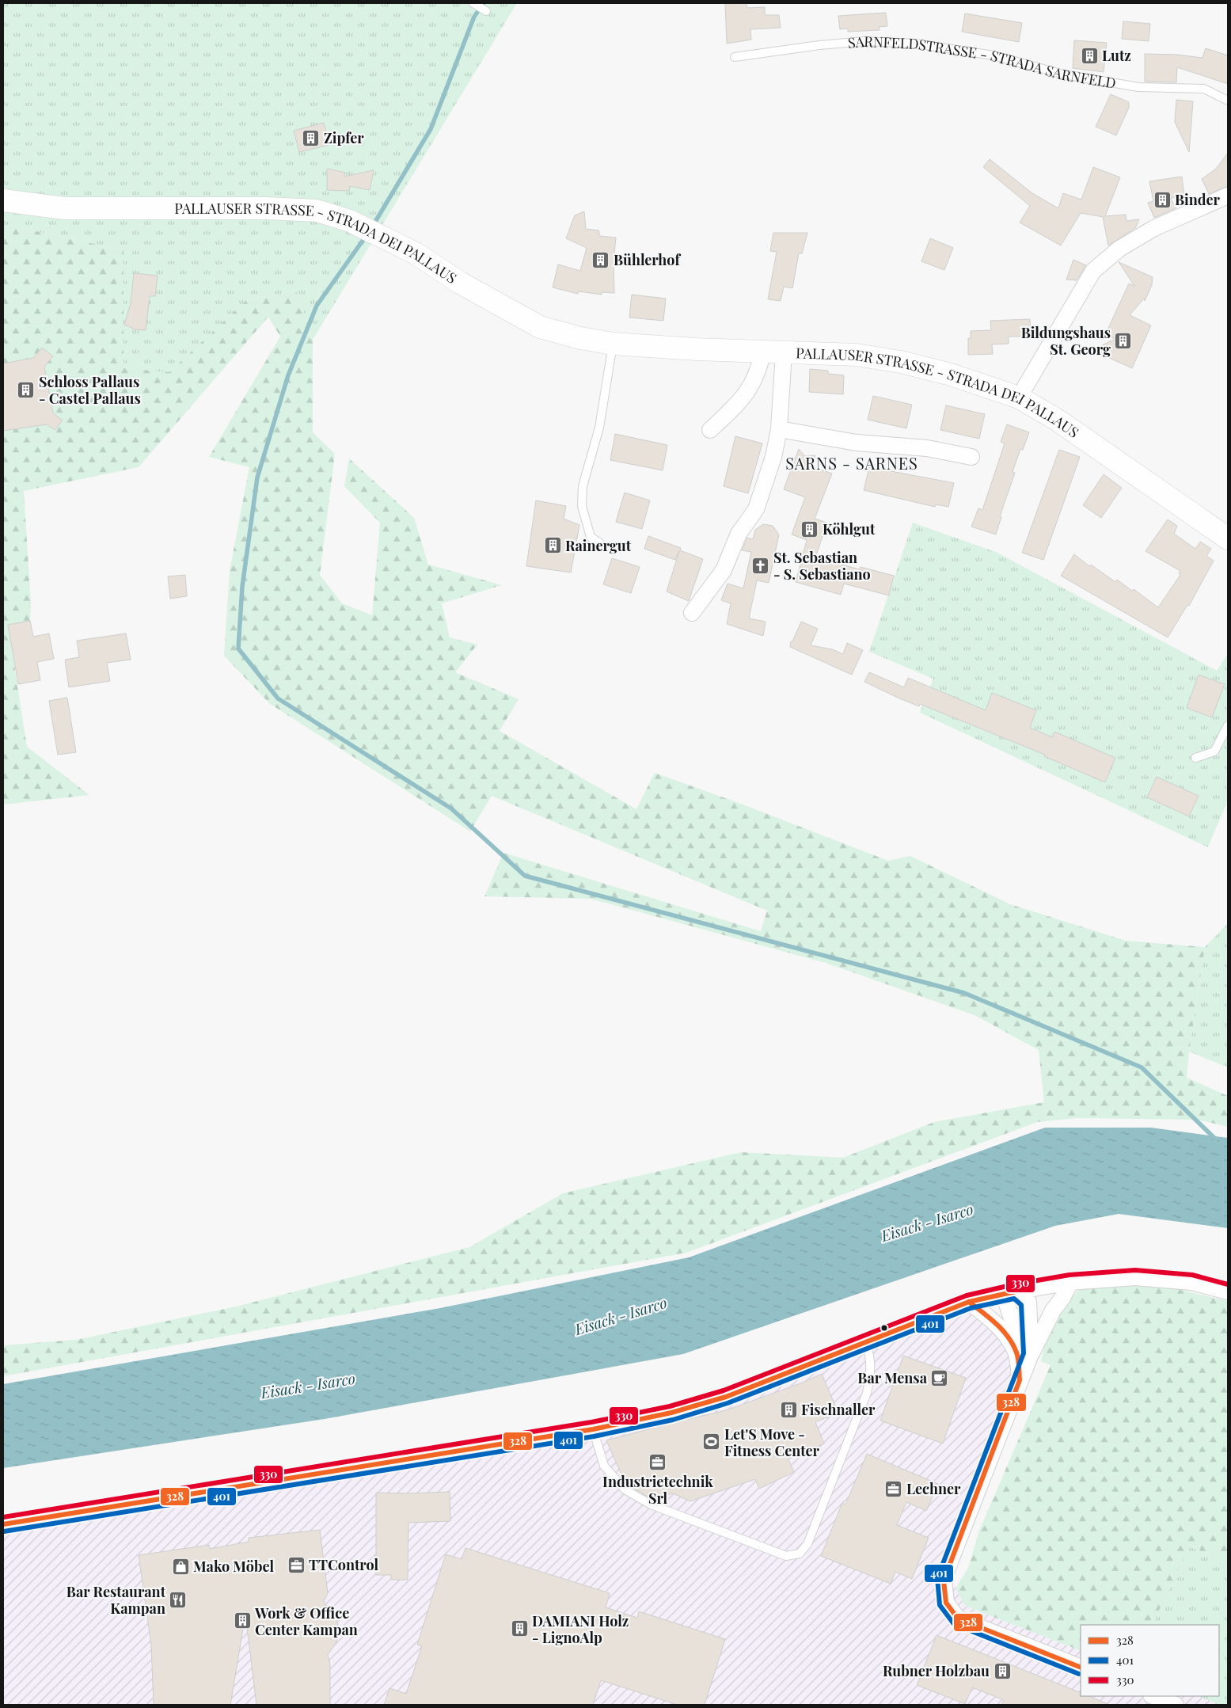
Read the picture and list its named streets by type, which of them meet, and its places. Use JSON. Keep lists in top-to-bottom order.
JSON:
{
  "streets": {
    "street": ["PALLAUSER STRASSE - STRADA DEI PALLAUS"],
    "lane": ["SARNFELDSTRASSE - STRADA SARNFELD"]
  },
  "districts": ["SARNS - SARNES"],
  "water": ["Eisack - Isarco"],
  "places": {
    "building": [
      "Lutz",
      "Zipfer",
      "Binder",
      "Bühlerhof",
      "Bildungshaus St. Georg",
      "Schloss Pallaus - Castel Pallaus",
      "Köhlgut",
      "Rainergut",
      "Fischnaller",
      "Work & Office Center Kampan",
      "DAMIANI Holz - LignoAlp",
      "Rubner Holzbau"
    ],
    "church": ["St. Sebastian - S. Sebastiano"],
    "cafe": ["Bar Mensa"],
    "sports": ["Let'S Move - Fitness Center"],
    "office": ["Industrietechnik Srl", "Lechner", "TTControl"],
    "shop": ["Mako Möbel"],
    "restaurant": ["Bar Restaurant Kampan"]
  },
  "lines": ["transit line 330", "transit line 328", "transit line 401"],
  "legend": ["328", "401", "330"]
}
